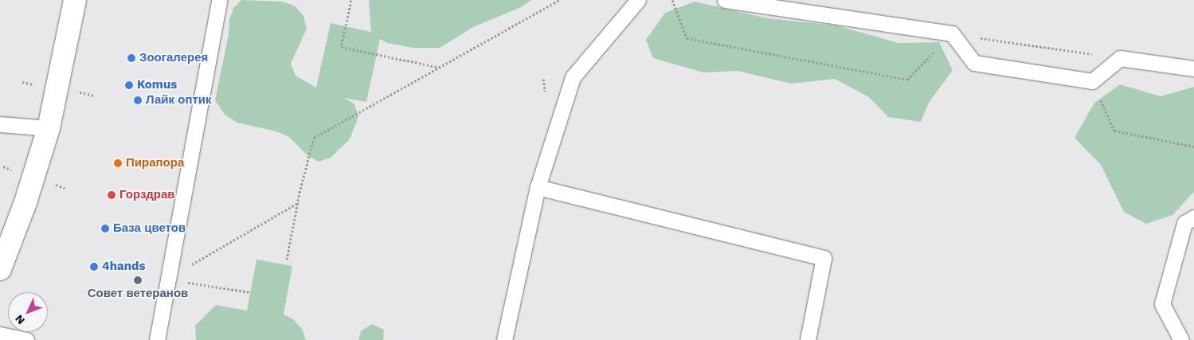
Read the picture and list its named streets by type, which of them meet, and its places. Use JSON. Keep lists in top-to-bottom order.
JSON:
{
  "places": [
    "Зоогалерея",
    "Komus",
    "Лайк оптик",
    "Пирапора",
    "Горздрав",
    "База цветов",
    "4hands",
    "Совет ветеранов"
  ],
  "north": "bottom left"
}
